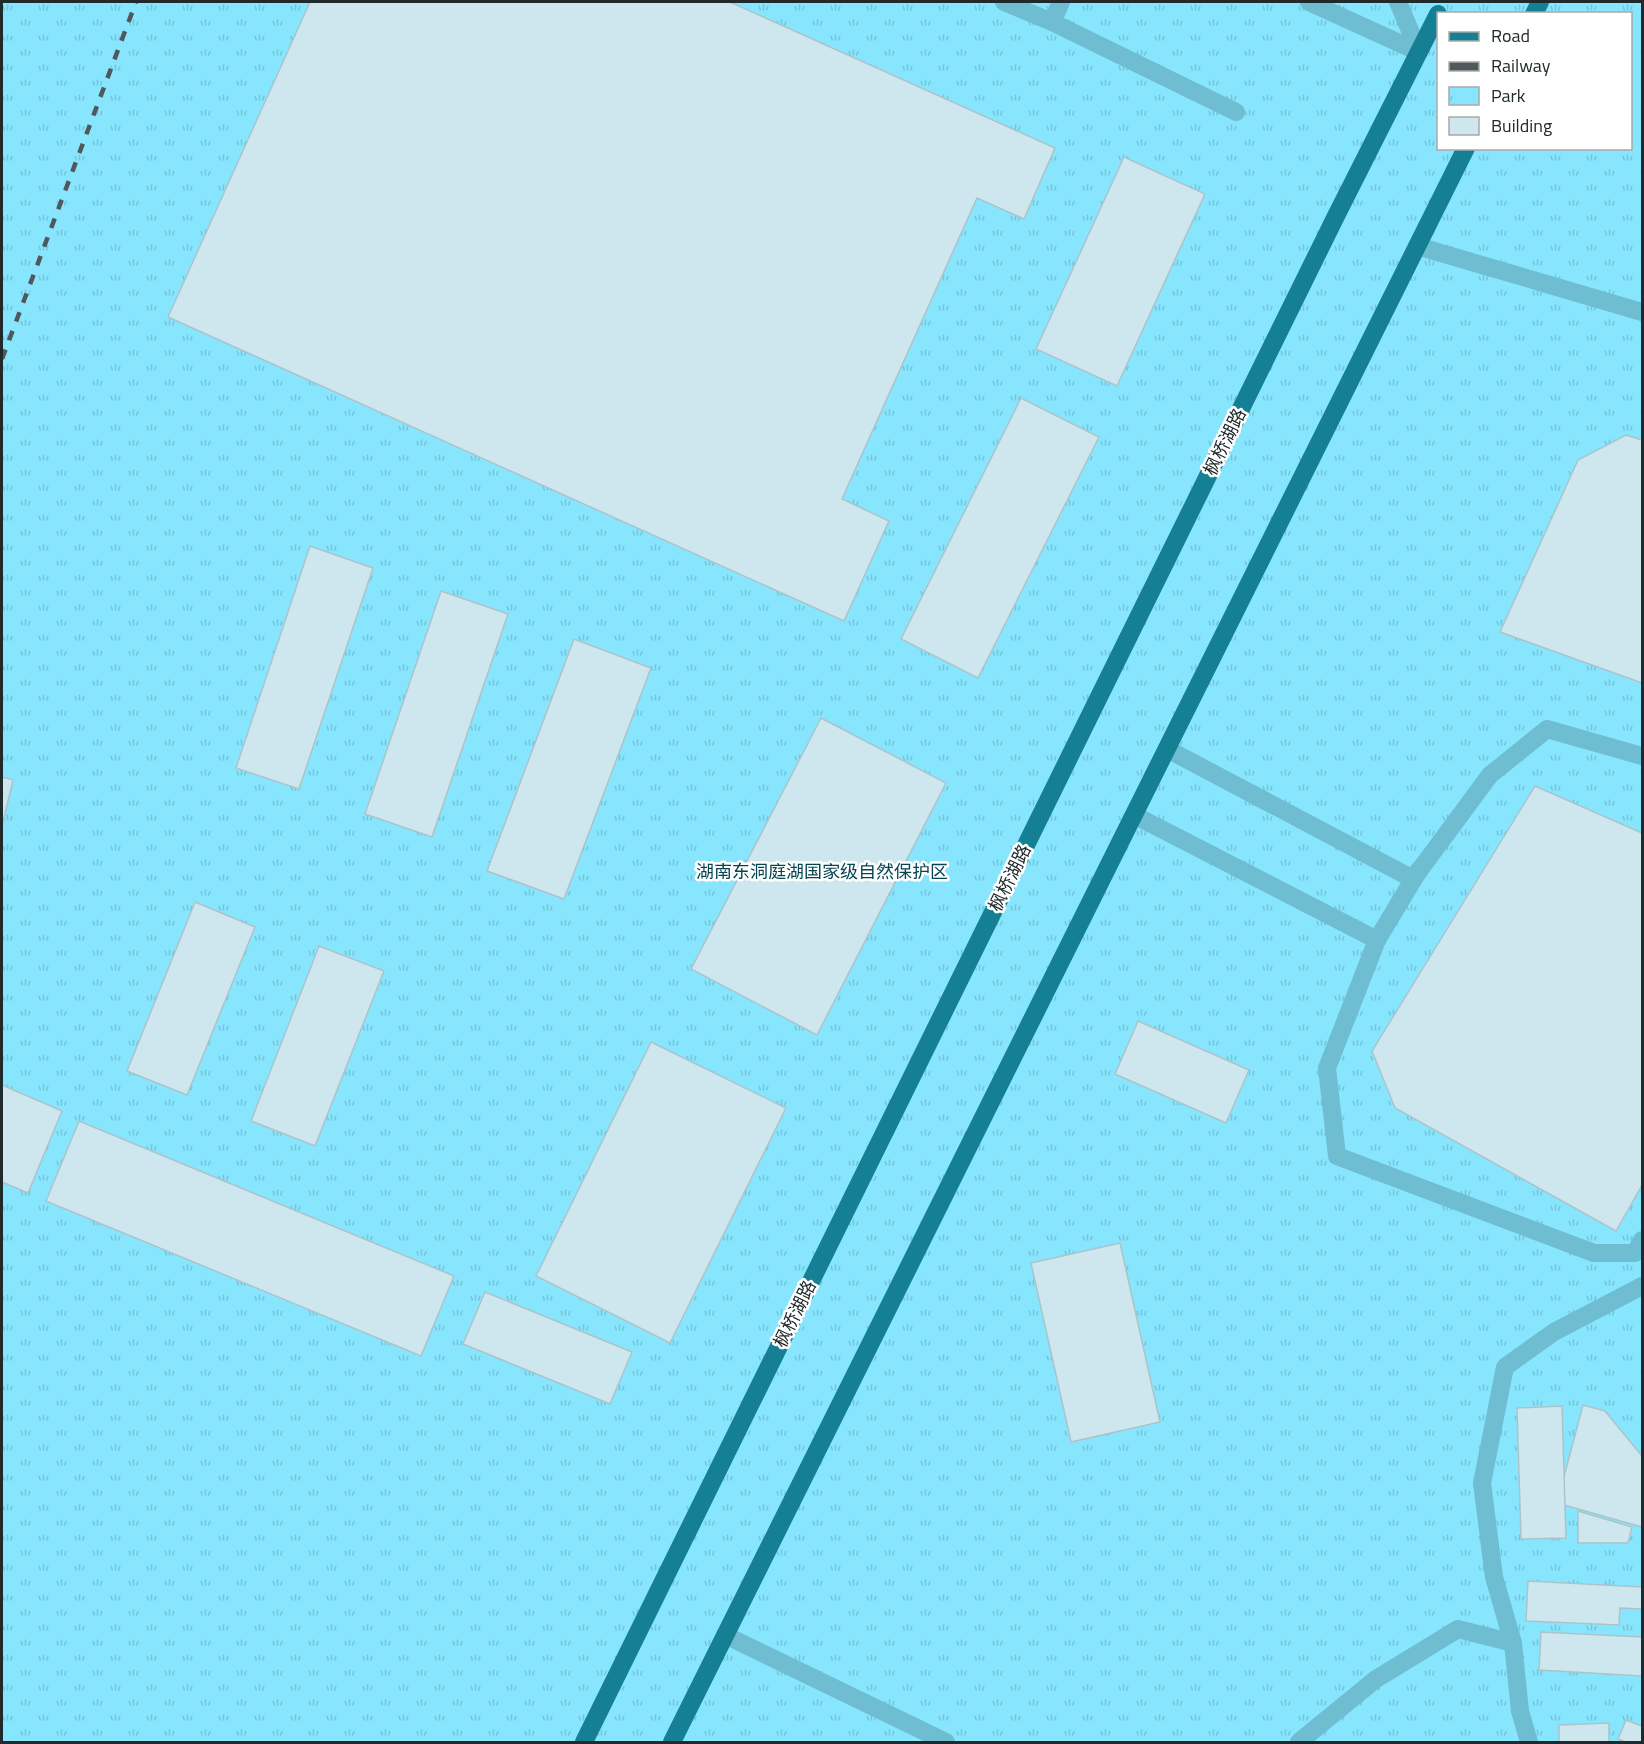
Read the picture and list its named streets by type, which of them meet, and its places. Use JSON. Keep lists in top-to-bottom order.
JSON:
{
  "streets": {
    "main road": ["枫桥湖路"]
  },
  "parks": ["湖南东洞庭湖国家级自然保护区"],
  "legend": [
    "Road",
    "Railway",
    "Park",
    "Building"
  ]
}
